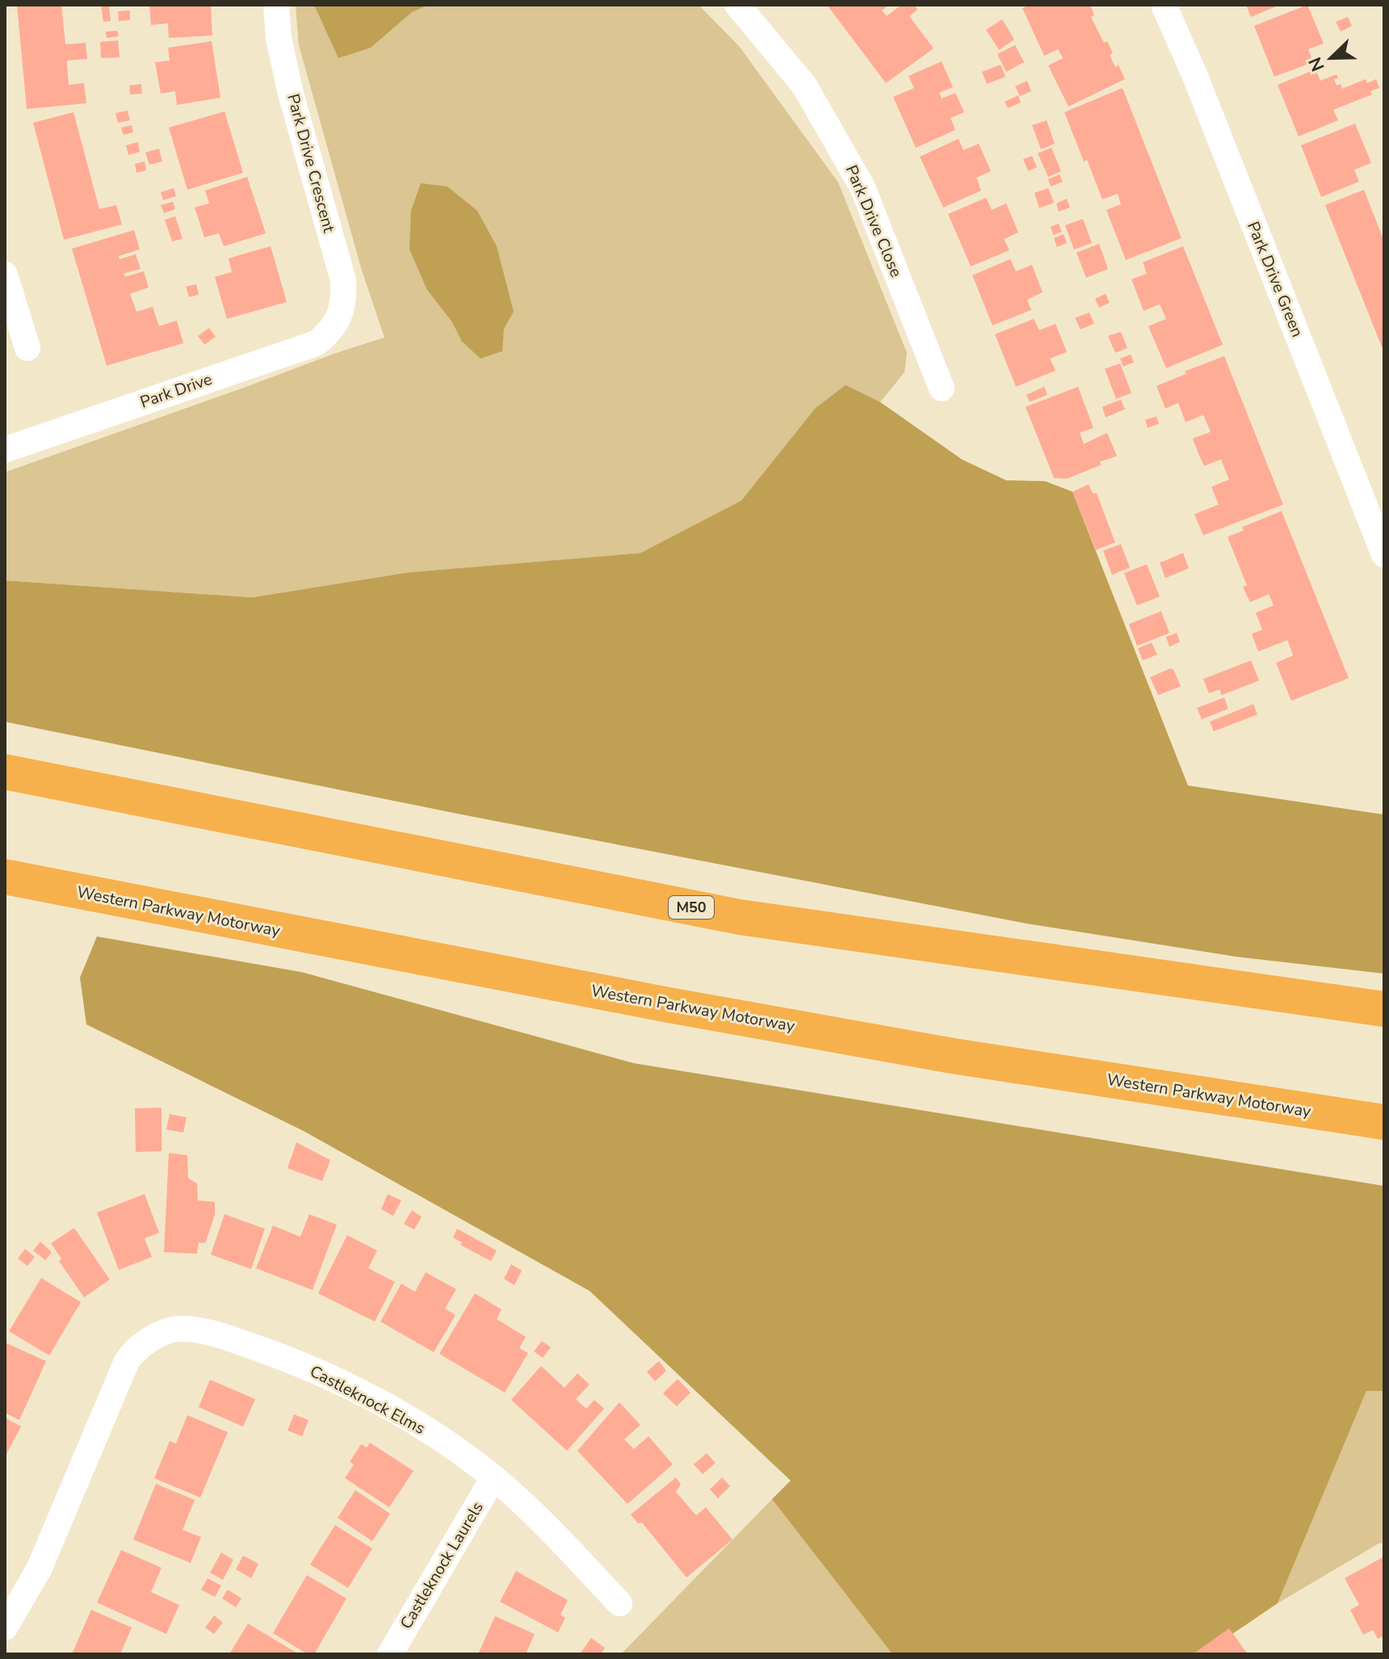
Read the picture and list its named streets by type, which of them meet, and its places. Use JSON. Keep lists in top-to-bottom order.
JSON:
{
  "streets": {
    "highway": ["M50", "Western Parkway Motorway"],
    "street": [
      "Park Drive Crescent",
      "Park Drive Close",
      "Park Drive Green",
      "Park Drive",
      "Castleknock Elms",
      "Castleknock Laurels"
    ]
  },
  "crossings": [
    ["Park Drive Crescent", "Park Drive"],
    ["Castleknock Elms", "Castleknock Laurels"]
  ],
  "north": "bottom left"
}
